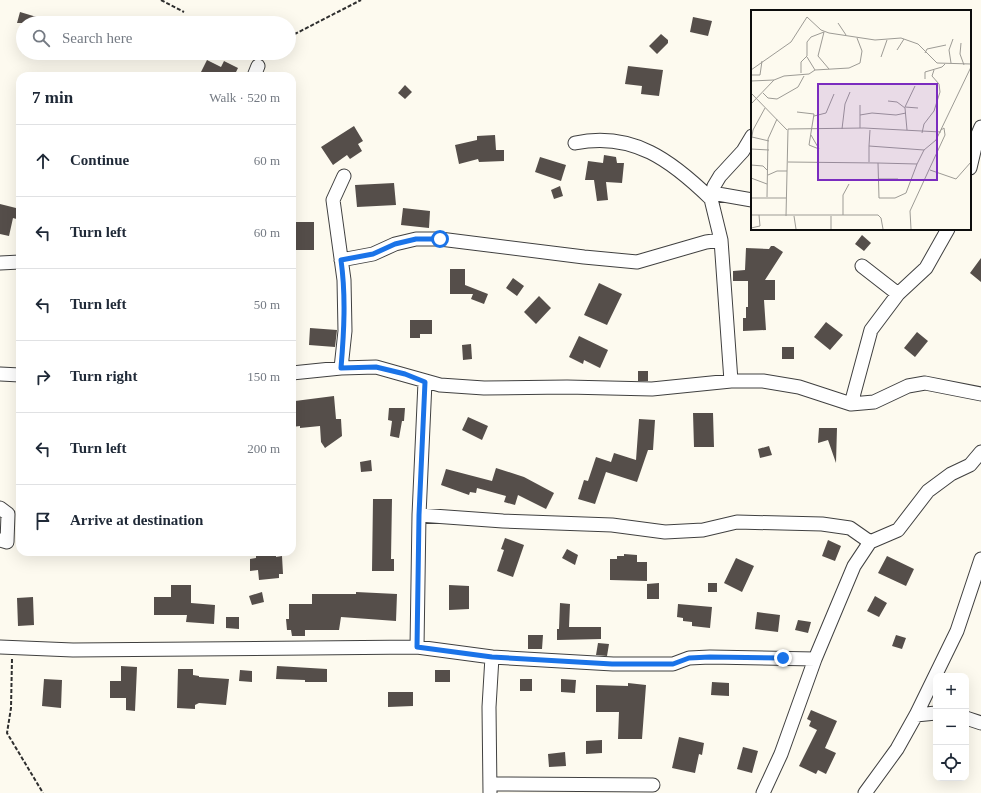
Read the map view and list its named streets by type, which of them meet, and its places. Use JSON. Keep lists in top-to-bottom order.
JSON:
{
  "page": {
    "search": "Search here",
    "heading": ["7 min", "Walk · 520 m"],
    "list": [
      ["Continue", "60 m"],
      ["Turn left", "60 m"],
      ["Turn left", "50 m"],
      ["Turn right", "150 m"],
      ["Turn left", "200 m"],
      "Arrive at destination"
    ],
    "map_buttons": ["+", "−"]
  }
}
